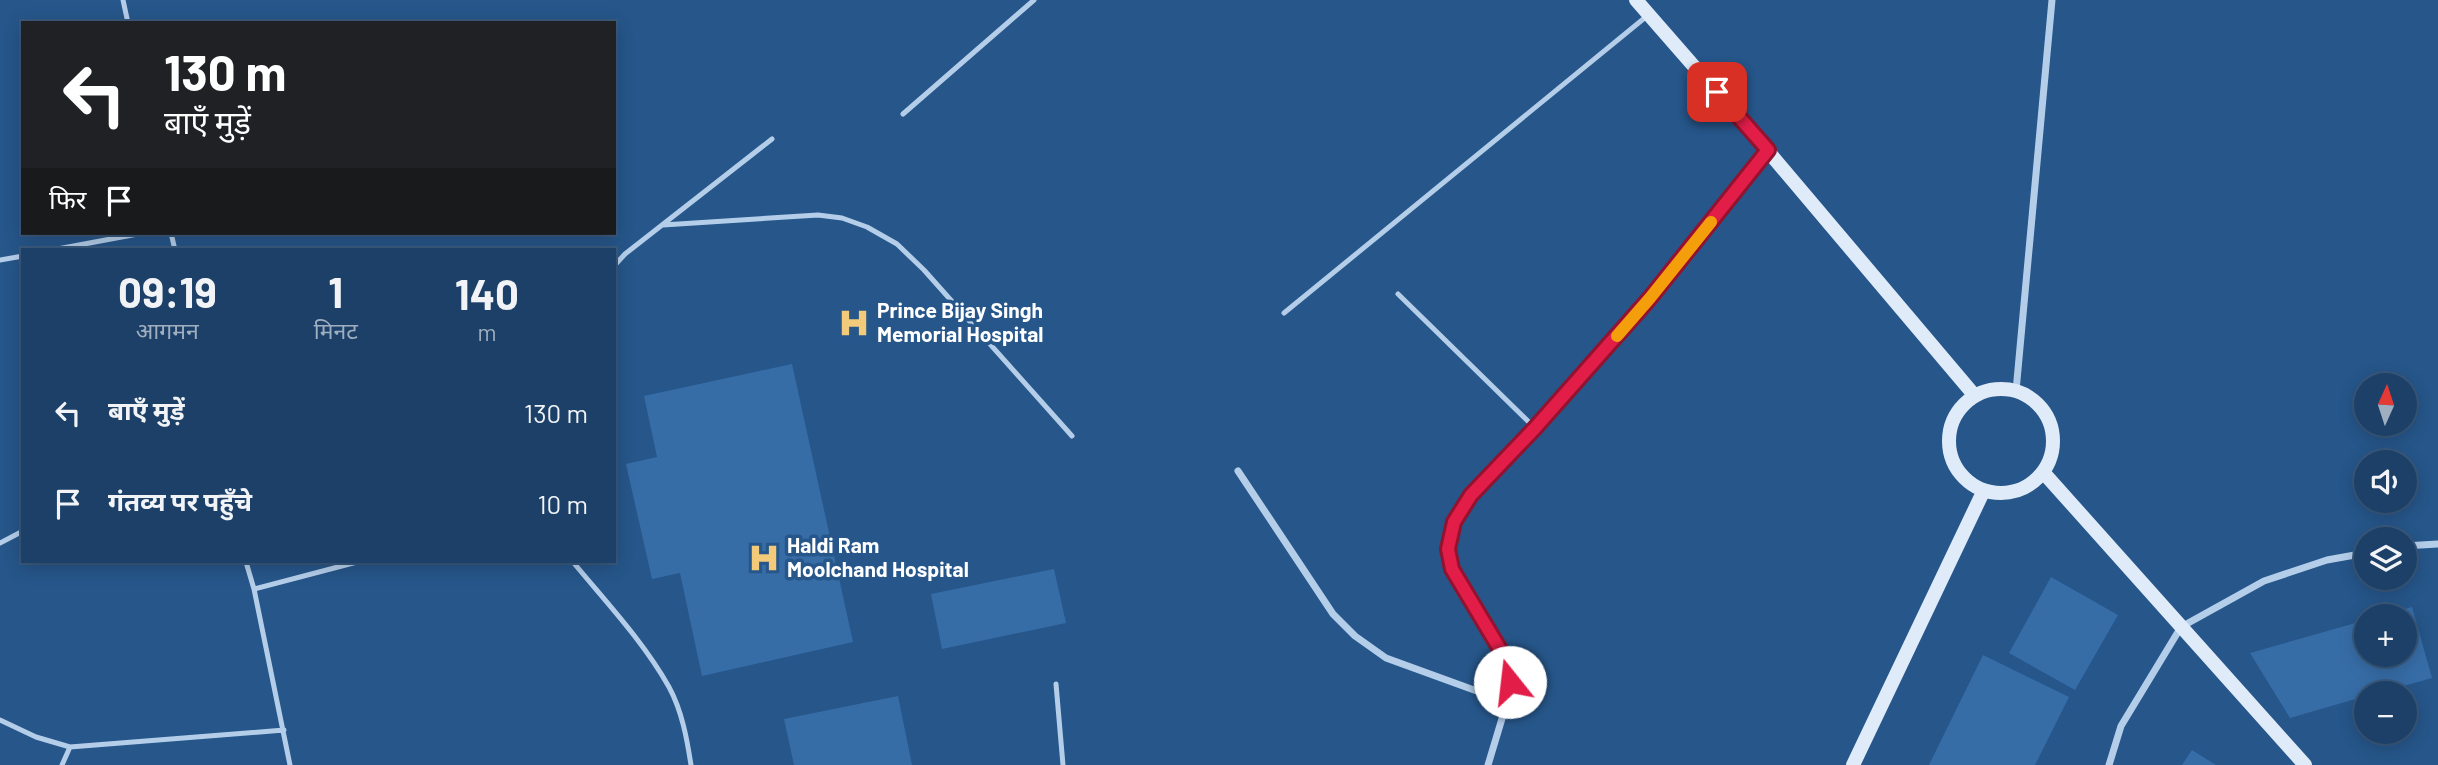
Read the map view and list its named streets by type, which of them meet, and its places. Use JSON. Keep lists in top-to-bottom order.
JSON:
{
  "places": {
    "hospital": ["Prince Bijay Singh Memorial Hospital", "Haldi Ram Moolchand Hospital"]
  },
  "north": "top",
  "page": {
    "turn": ["130 m", "बाएँ मुड़ें"],
    "then": "फिर",
    "eta": [
      "09:19",
      "आगमन",
      "1",
      "मिनट",
      "140",
      "m"
    ],
    "list": [
      {
        "name": "बाएँ मुड़ें",
        "value": "130 m"
      },
      {
        "name": "गंतव्य पर पहुँचे",
        "value": "10 m"
      }
    ],
    "map_buttons": ["+", "−"]
  }
}
